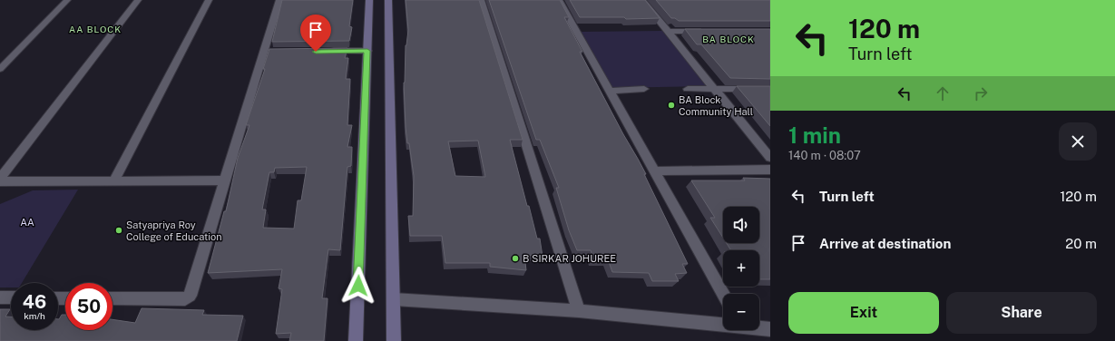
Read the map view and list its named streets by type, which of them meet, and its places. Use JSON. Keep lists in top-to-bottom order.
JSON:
{
  "districts": ["AA BLOCK", "BA BLOCK"],
  "parks": ["AA"],
  "places": ["BA Block Community Hall", "Satyapriya Roy College of Education", "B SIRKAR JOHUREE"],
  "page": {
    "turn": ["120 m", "Turn left"],
    "heading": ["1 min", "140 m · 08:07"],
    "list": [
      {
        "name": "Turn left",
        "value": "120 m"
      },
      {
        "name": "Arrive at destination",
        "value": "20 m"
      }
    ],
    "map_buttons": ["+", "−"],
    "speed": "46 km/h",
    "limit": "50",
    "buttons": ["Exit", "Share"]
  }
}
